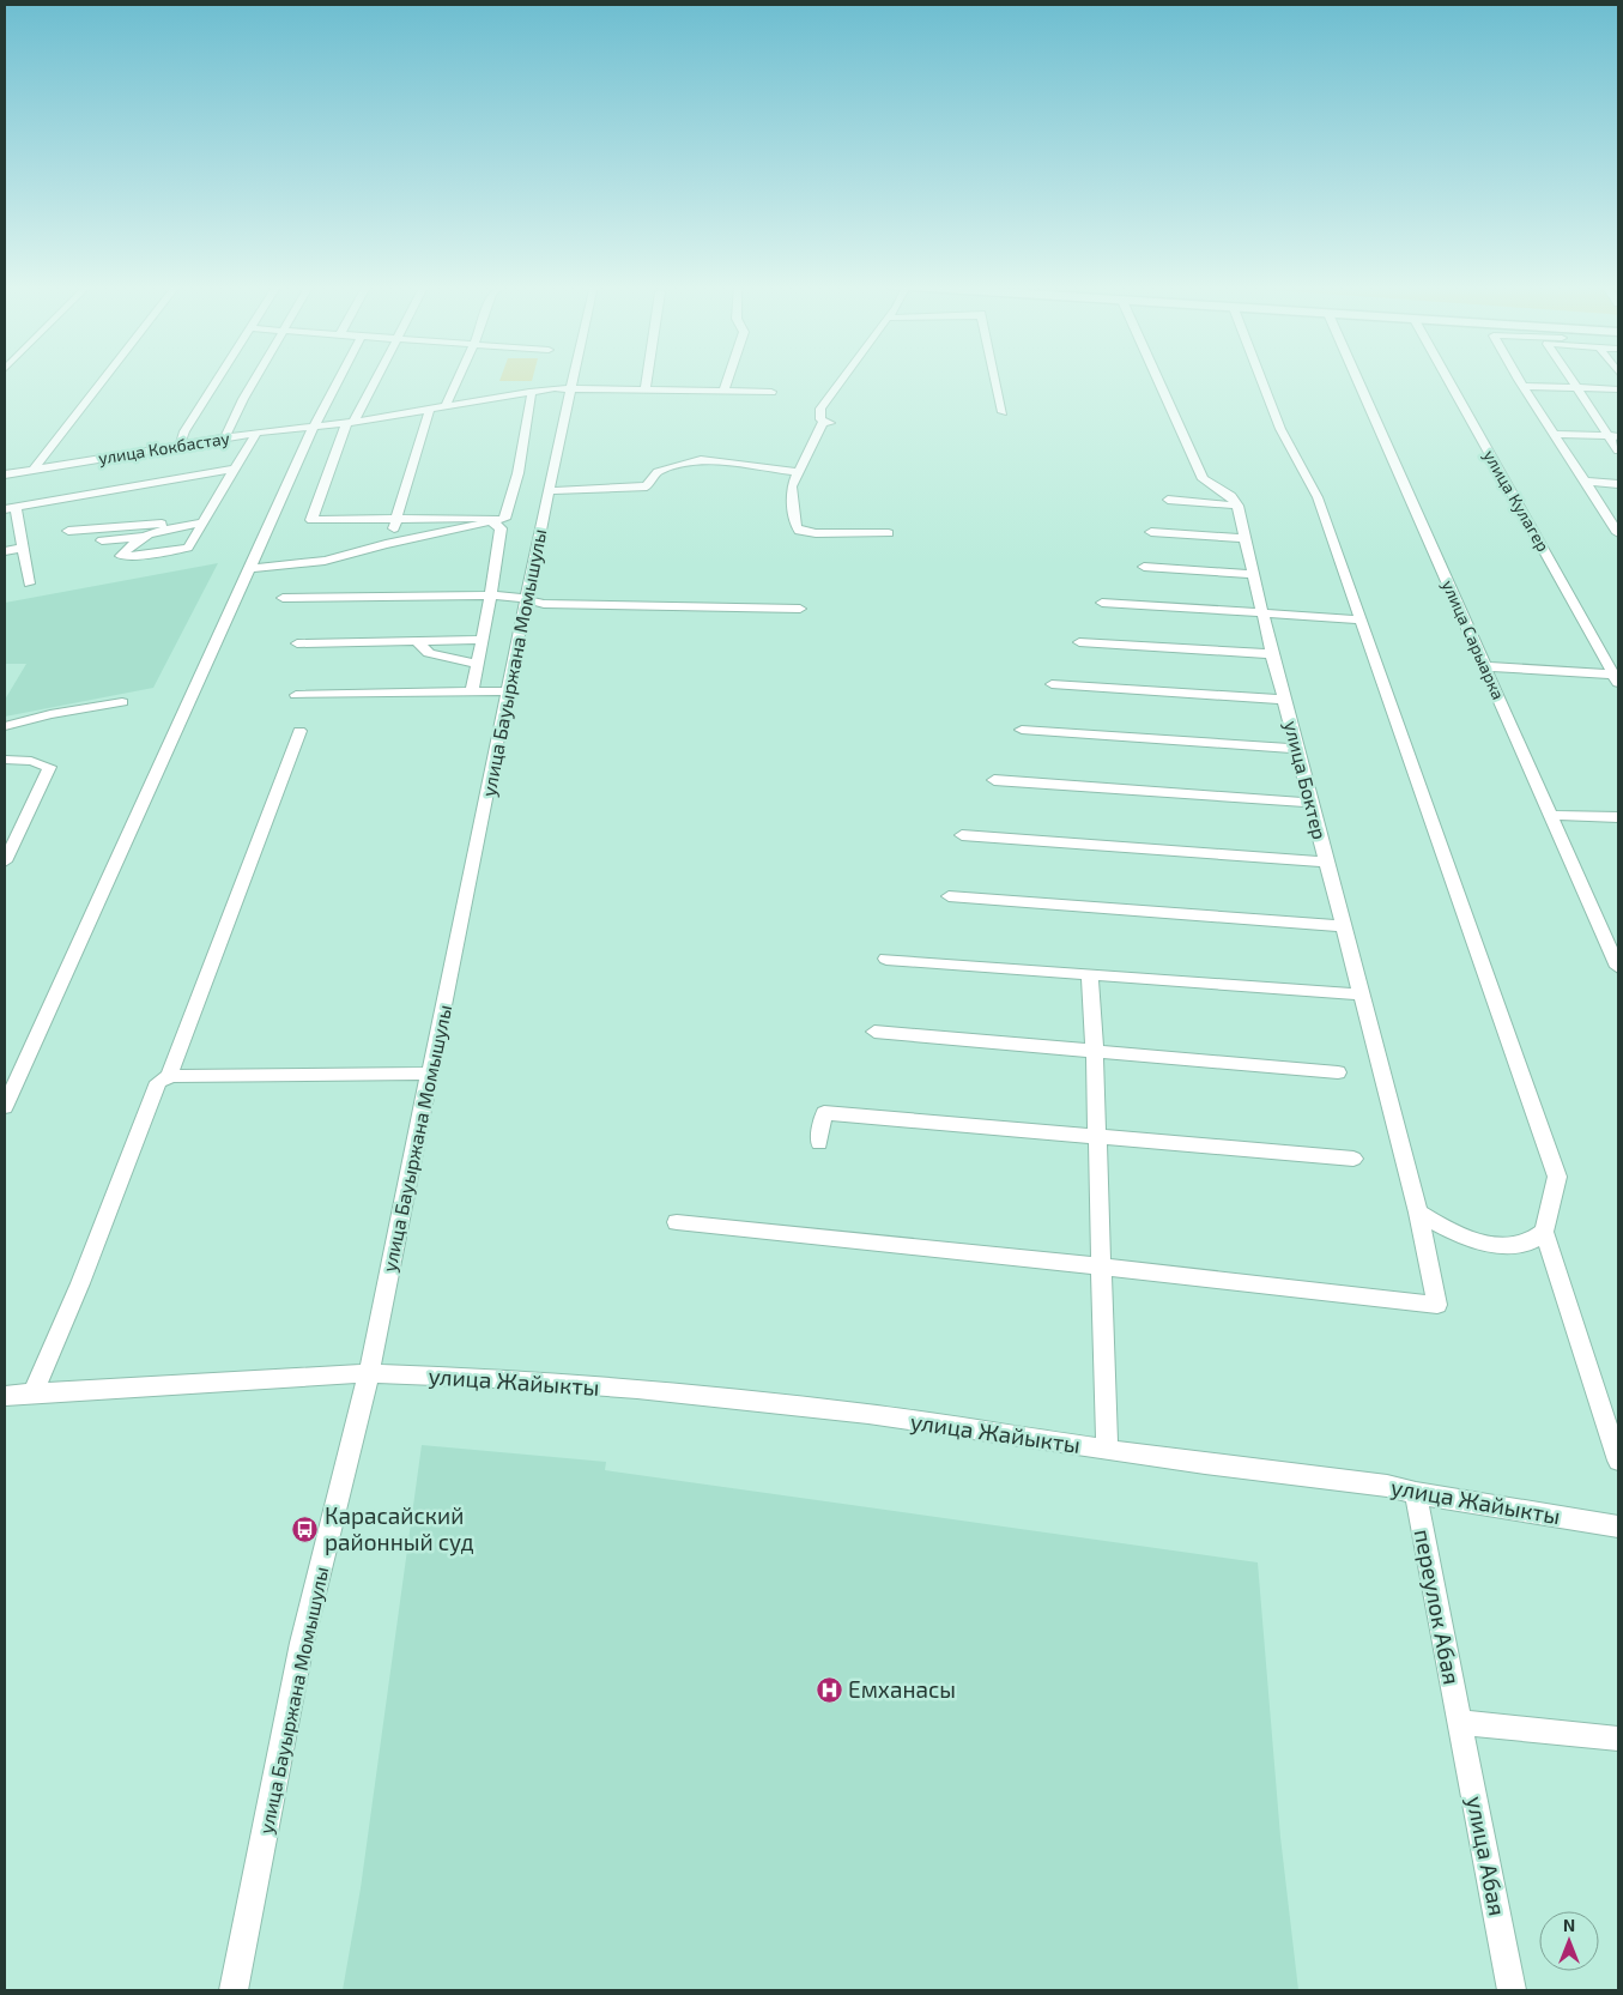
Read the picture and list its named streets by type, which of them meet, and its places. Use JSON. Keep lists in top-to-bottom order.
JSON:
{
  "streets": {
    "street": [
      "улица Кокбастау",
      "улица Кулагер",
      "улица Сарыарка",
      "улица Бауыржана Момышулы",
      "улица Боктер",
      "улица Жайыкты",
      "переулок Абая",
      "улица Абая"
    ]
  },
  "crossings": [
    ["улица Кокбастау", "улица Бауыржана Момышулы"],
    ["улица Бауыржана Момышулы", "улица Жайыкты"],
    ["улица Жайыкты", "переулок Абая"],
    ["переулок Абая", "улица Абая"]
  ],
  "places": {
    "bus stop": ["Карасайский районный суд"],
    "hospital": ["Емханасы"]
  },
  "north": "top"
}
